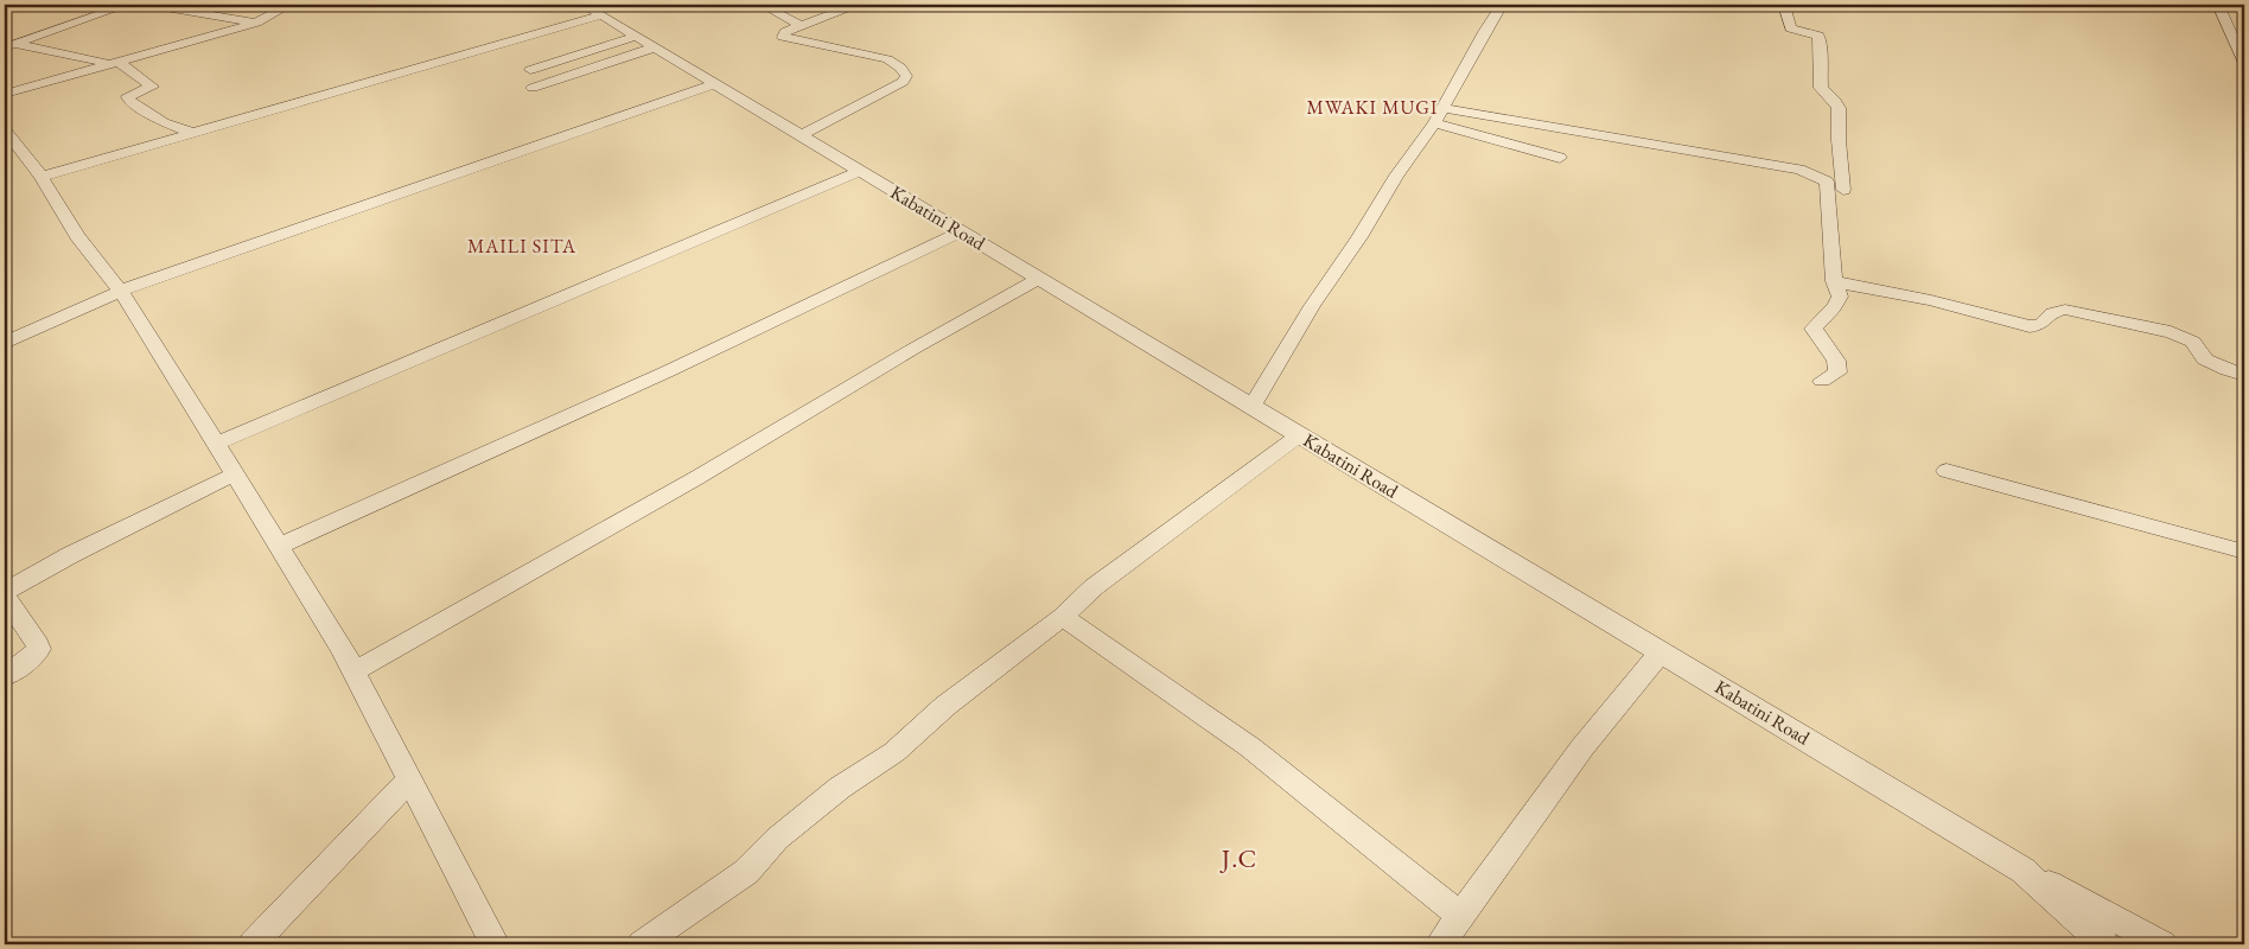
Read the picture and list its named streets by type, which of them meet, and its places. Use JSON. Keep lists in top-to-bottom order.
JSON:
{
  "streets": {
    "street": ["Kabatini Road"]
  },
  "districts": ["MWAKI MUGI", "MAILI SITA", "J.C"]
}
